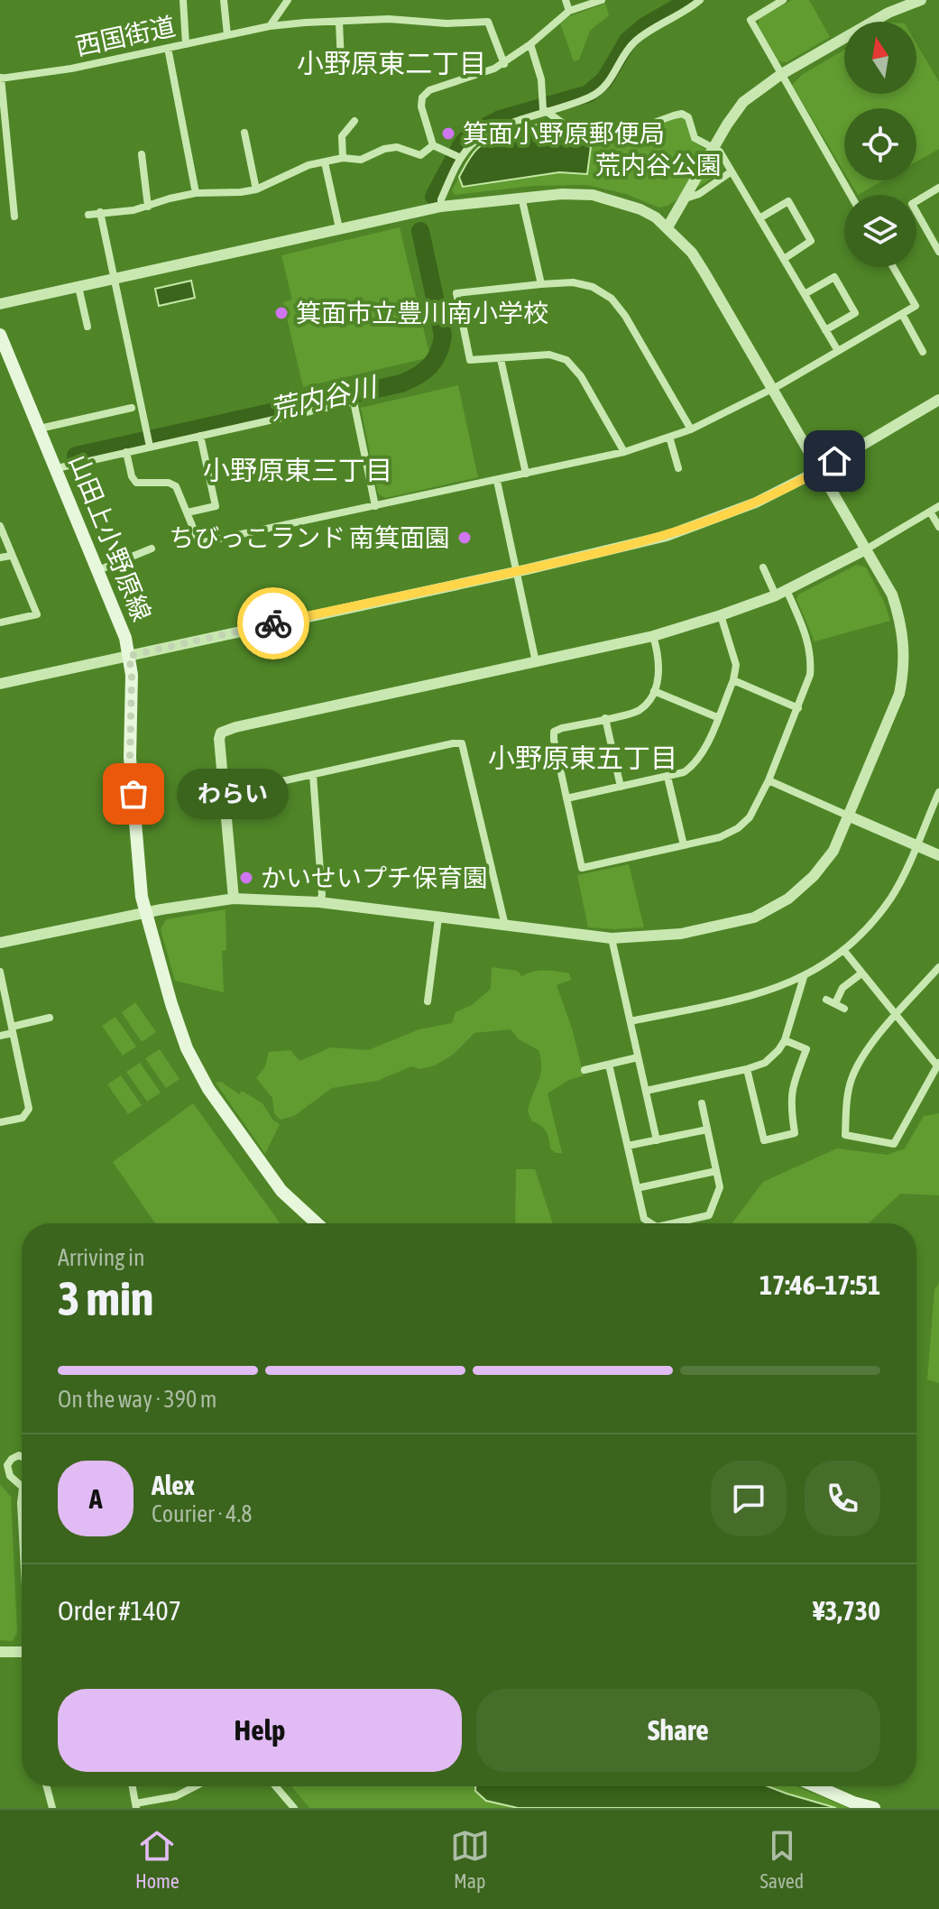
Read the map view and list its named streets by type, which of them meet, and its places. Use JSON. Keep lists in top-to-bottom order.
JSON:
{
  "streets": {
    "main road": ["山田上小野原線"],
    "street": ["西国街道"]
  },
  "districts": ["小野原東二丁目", "小野原東三丁目", "小野原東五丁目"],
  "water": ["荒内谷川"],
  "parks": ["荒内谷公園"],
  "places": [
    "箕面小野原郵便局",
    "箕面市立豊川南小学校",
    "ちびっこランド 南箕面園",
    "わらい",
    "かいせいプチ保育園"
  ],
  "north": "top",
  "page": {
    "bubble": "わらい",
    "heading": ["3 min", "Arriving in", "17:46–17:51"],
    "panel": [
      "Alex",
      "Courier · 4.8",
      "Order #1407",
      "¥3,730"
    ],
    "bar": "On the way · 390 m",
    "round": "A",
    "buttons": ["Help", "Share"],
    "tabs": ["Home", "Map", "Saved"]
  }
}
